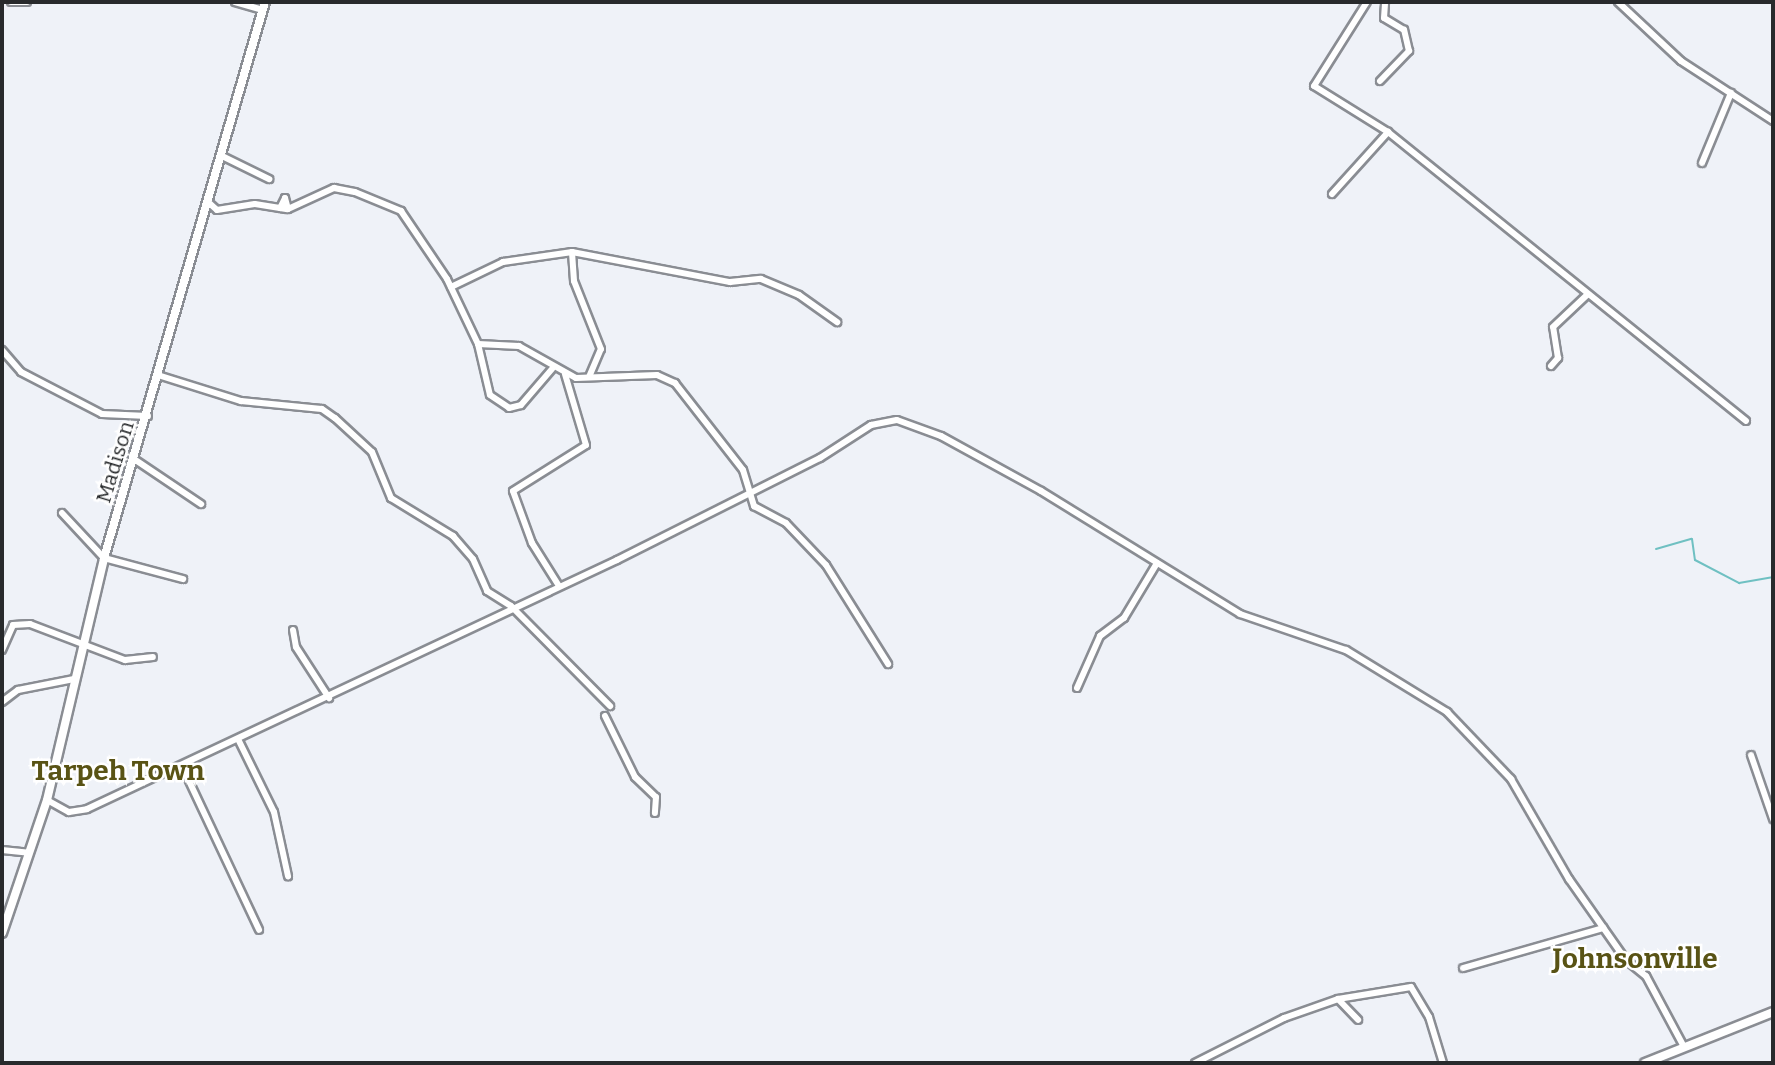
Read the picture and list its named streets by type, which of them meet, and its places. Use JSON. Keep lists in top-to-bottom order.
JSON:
{
  "streets": {
    "street": ["Madison"]
  },
  "districts": ["Tarpeh Town", "Johnsonville"]
}
